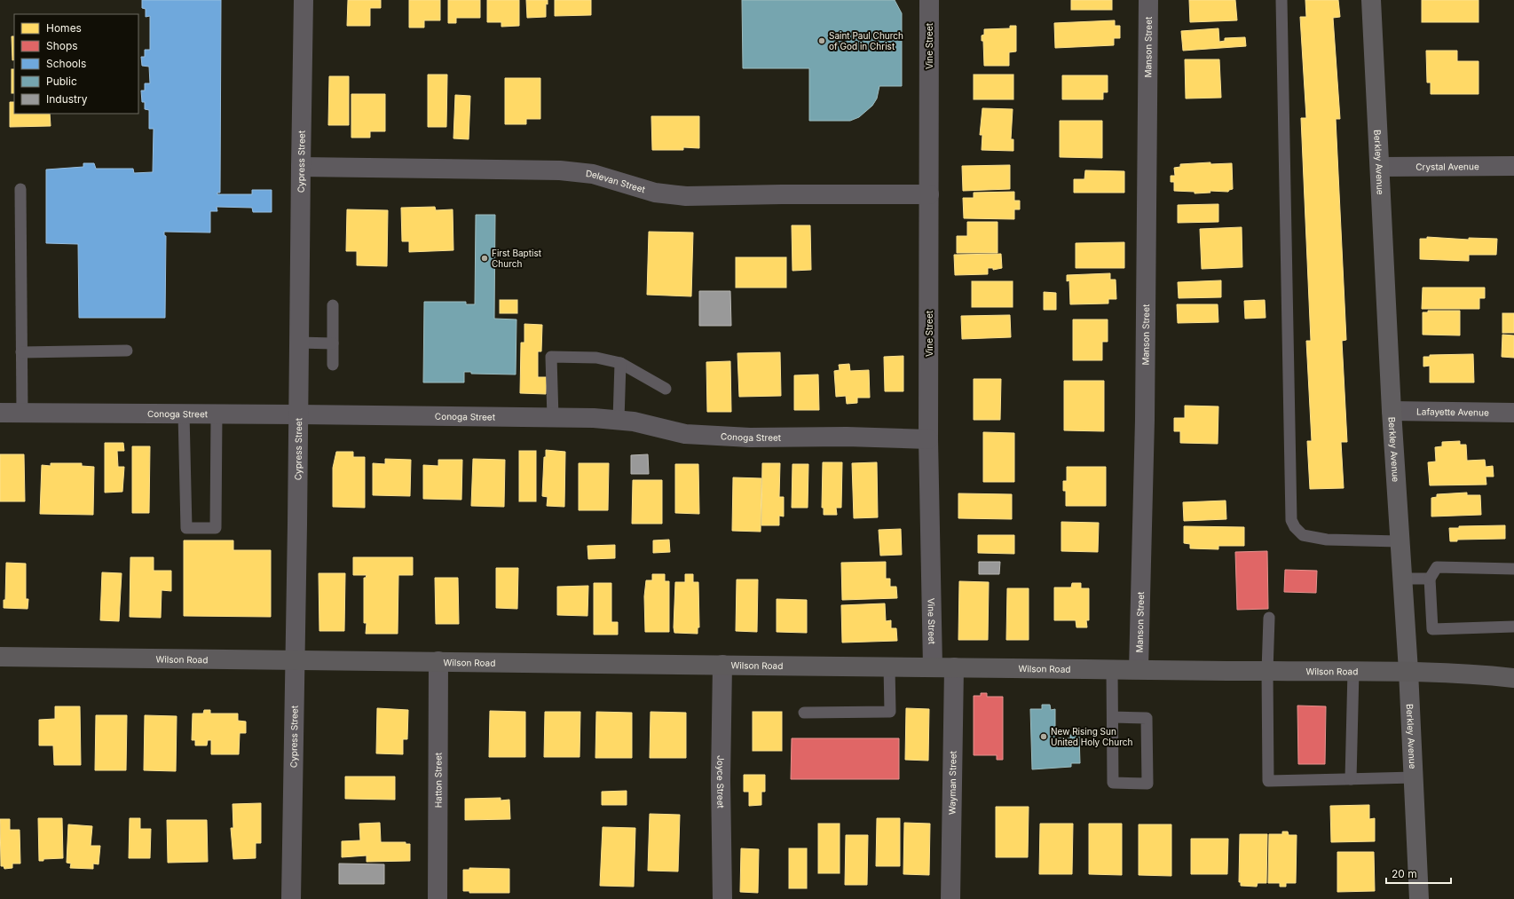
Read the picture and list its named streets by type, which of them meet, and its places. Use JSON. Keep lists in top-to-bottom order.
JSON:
{
  "streets": {
    "main road": ["Wilson Road"],
    "street": [
      "Vine Street",
      "Manson Street",
      "Cypress Street",
      "Berkley Avenue",
      "Crystal Avenue",
      "Delevan Street",
      "Lafayette Avenue",
      "Conoga Street",
      "Hatton Street",
      "Joyce Street",
      "Wayman Street"
    ]
  },
  "crossings": [
    ["Vine Street", "Delevan Street"],
    ["Vine Street", "Conoga Street"],
    ["Vine Street", "Wilson Road"],
    ["Manson Street", "Wilson Road"],
    ["Cypress Street", "Delevan Street"],
    ["Cypress Street", "Conoga Street"],
    ["Cypress Street", "Wilson Road"],
    ["Berkley Avenue", "Crystal Avenue"],
    ["Berkley Avenue", "Lafayette Avenue"],
    ["Berkley Avenue", "Wilson Road"],
    ["Wilson Road", "Hatton Street"],
    ["Wilson Road", "Joyce Street"],
    ["Wilson Road", "Wayman Street"]
  ],
  "places": ["Saint Paul Church of God in Christ", "First Baptist Church", "New Rising Sun United Holy Church"],
  "legend": [
    "Homes",
    "Shops",
    "Schools",
    "Public",
    "Industry"
  ],
  "scale_bar": "20 m"
}
